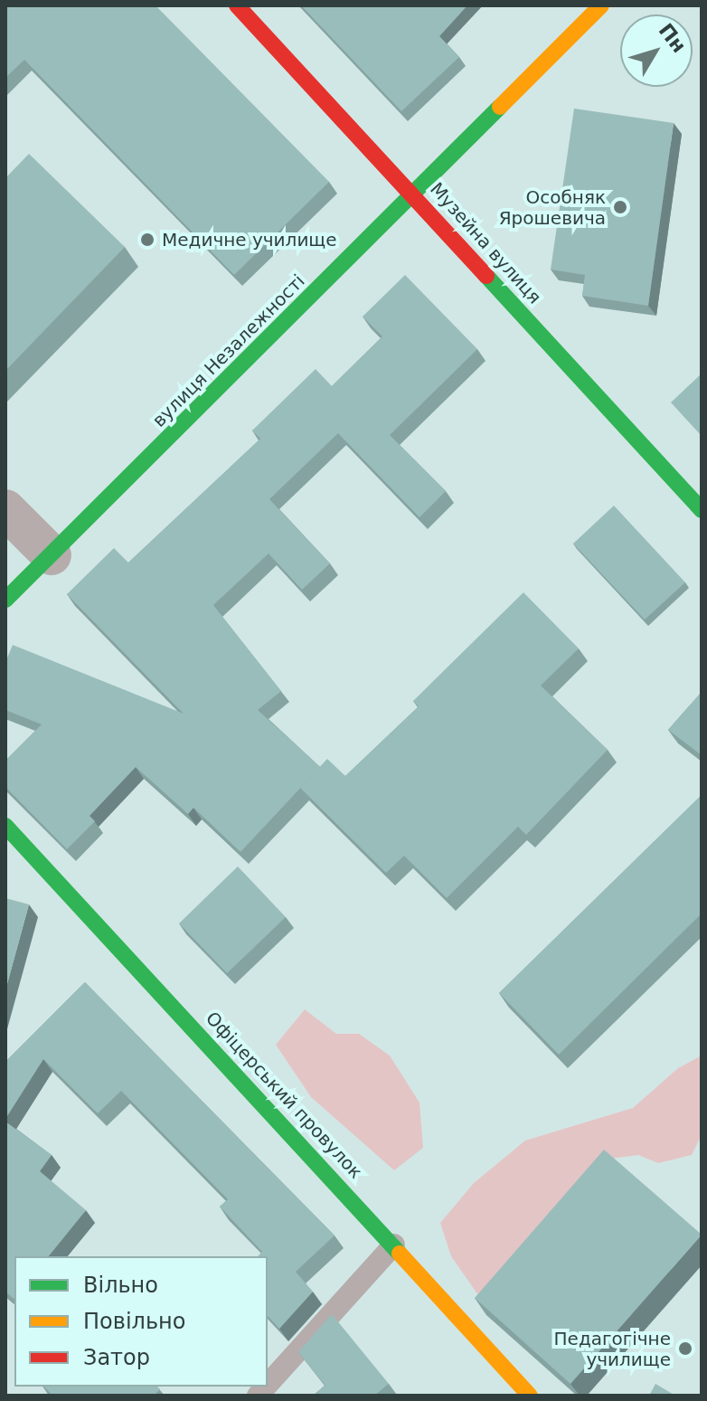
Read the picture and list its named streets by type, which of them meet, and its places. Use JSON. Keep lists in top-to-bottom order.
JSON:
{
  "streets": {
    "street": ["Музейна вулиця", "вулиця Незалежності", "Офіцерський провулок"]
  },
  "crossings": [
    ["Музейна вулиця", "вулиця Незалежності"]
  ],
  "places": ["Особняк Ярошевича", "Медичне училище", "Педагогічне училище"],
  "legend": ["Вільно", "Повільно", "Затор"],
  "north": "top right"
}
